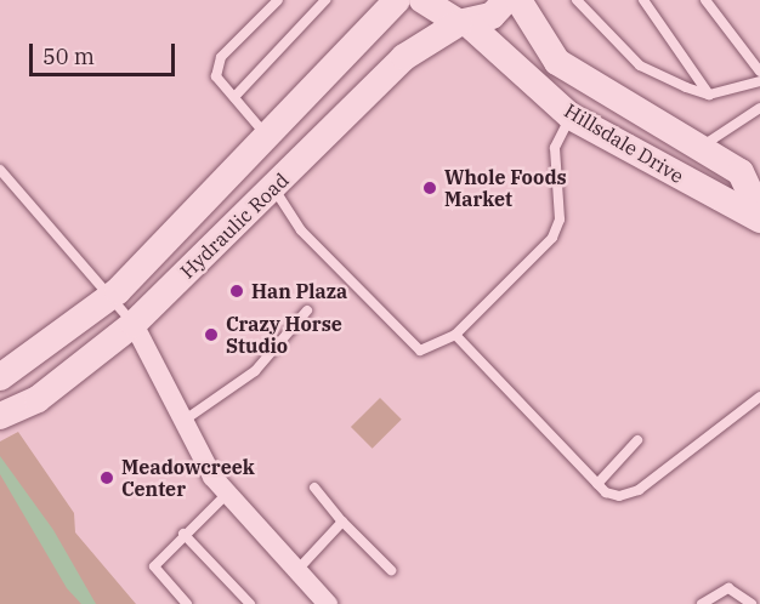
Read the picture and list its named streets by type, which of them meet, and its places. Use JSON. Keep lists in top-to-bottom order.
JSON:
{
  "streets": {
    "main road": ["Hillsdale Drive", "Hydraulic Road"]
  },
  "crossings": [
    ["Hillsdale Drive", "Hydraulic Road"]
  ],
  "places": [
    "Whole Foods Market",
    "Han Plaza",
    "Crazy Horse Studio",
    "Meadowcreek Center"
  ],
  "scale_bar": "50 m"
}
